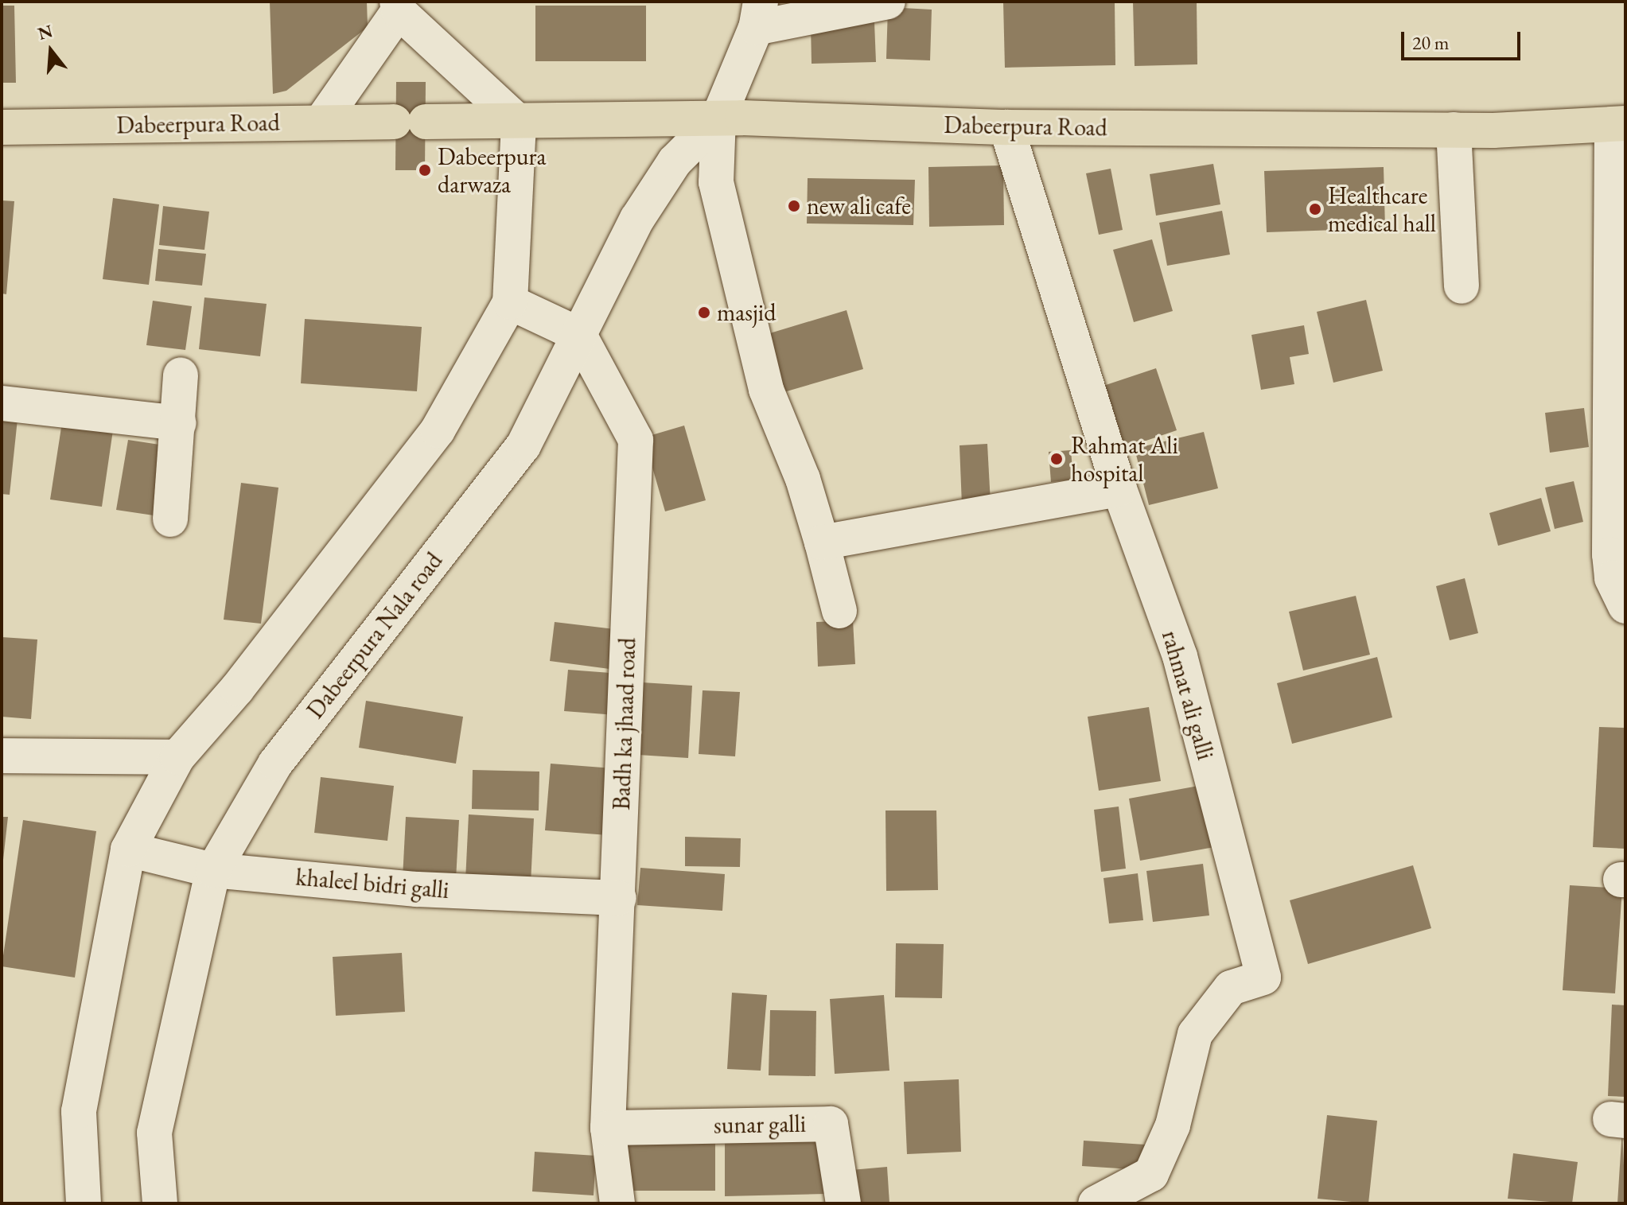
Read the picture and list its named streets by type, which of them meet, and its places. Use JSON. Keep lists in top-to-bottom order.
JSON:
{
  "streets": {
    "main road": ["Dabeerpura Road"],
    "street": [
      "Dabeerpura Nala road",
      "rahmat ali galli",
      "Badh ka jhaad road",
      "khaleel bidri galli",
      "sunar galli"
    ]
  },
  "crossings": [
    ["Dabeerpura Road", "Dabeerpura Nala road"],
    ["Dabeerpura Road", "rahmat ali galli"],
    ["Dabeerpura Nala road", "Badh ka jhaad road"],
    ["Dabeerpura Nala road", "khaleel bidri galli"],
    ["Badh ka jhaad road", "khaleel bidri galli"],
    ["Badh ka jhaad road", "sunar galli"]
  ],
  "places": [
    "Dabeerpura darwaza",
    "new ali cafe",
    "Healthcare medical hall",
    "masjid",
    "Rahmat Ali hospital"
  ],
  "scale_bar": "20 m",
  "north": "top"
}
